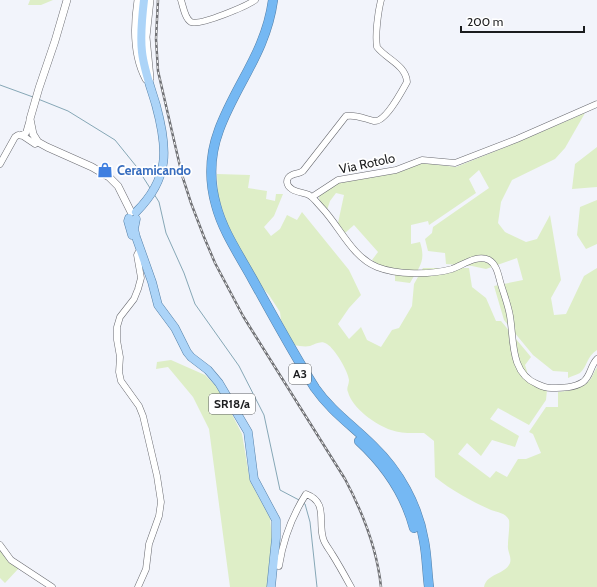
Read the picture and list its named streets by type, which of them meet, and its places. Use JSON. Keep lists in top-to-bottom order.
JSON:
{
  "streets": {
    "highway": ["A3"],
    "main road": ["SR18/a"],
    "street": ["Via Rotolo"]
  },
  "places": {
    "shop": ["Ceramicando"]
  },
  "scale_bar": "200 m"
}
